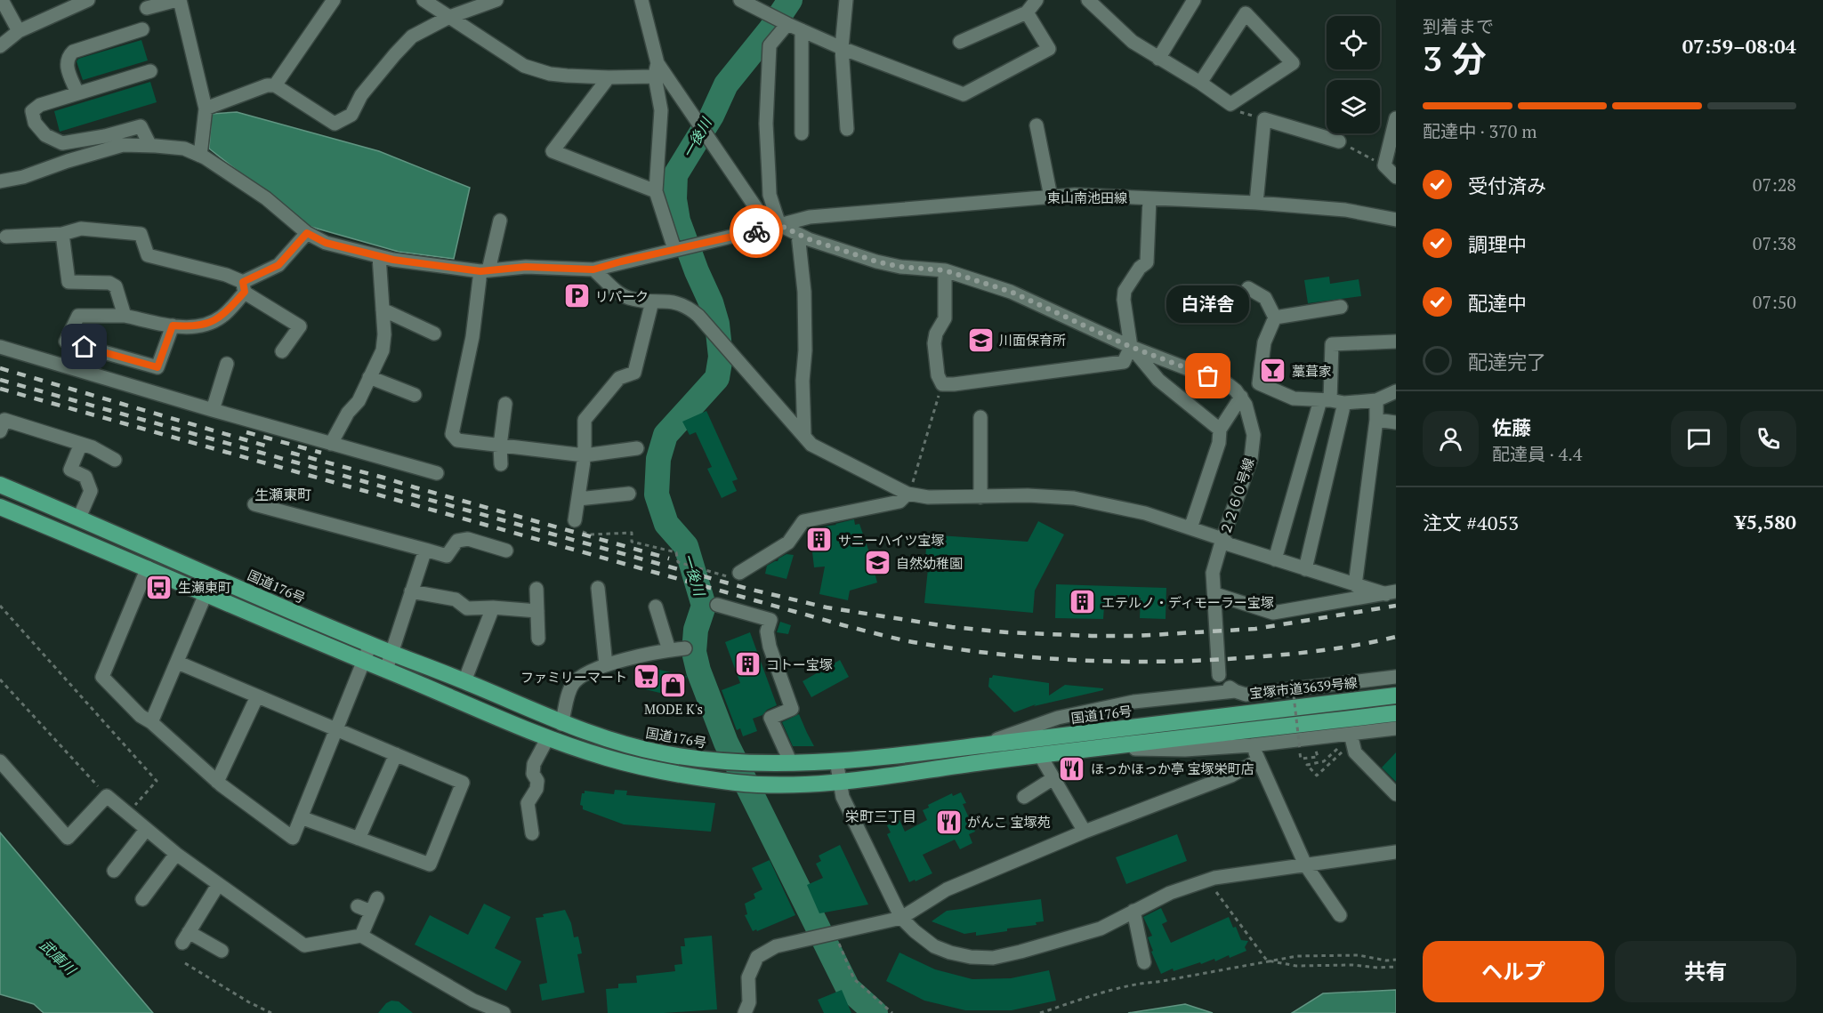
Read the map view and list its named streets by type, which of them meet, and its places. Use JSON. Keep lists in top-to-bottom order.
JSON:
{
  "streets": {
    "highway": ["国道176号"],
    "street": ["東山南池田線", "２２６０号線", "宝塚市道3639号線"]
  },
  "crossings": [
    ["２２６０号線", "宝塚市道3639号線"]
  ],
  "districts": ["生瀬東町", "栄町三丁目"],
  "water": ["一後川", "武庫川"],
  "places": {
    "parking": ["リパーク"],
    "school or university": ["川面保育所", "自然幼稚園"],
    "bar": ["藁葺家"],
    "other": ["白洋舎"],
    "building": ["サニーハイツ宝塚", "エテルノ・ディモーラー宝塚", "コトー宝塚"],
    "bus stop": ["生瀬東町"],
    "supermarket": ["ファミリーマート"],
    "shop": ["MODE K's"],
    "restaurant": ["ほっかほっか亭 宝塚栄町店", "がんこ 宝塚苑"]
  },
  "page": {
    "heading": ["3 分", "到着まで", "07:59–08:04"],
    "panel": [
      "佐藤",
      "配達員 · 4.4",
      "注文 #4053",
      "¥5,580"
    ],
    "bar": "配達中 · 370 m",
    "list": [
      ["受付済み", "07:28"],
      ["調理中", "07:38"],
      ["配達中", "07:50"],
      "配達完了"
    ],
    "bubble": "白洋舎",
    "buttons": ["ヘルプ", "共有"]
  }
}
